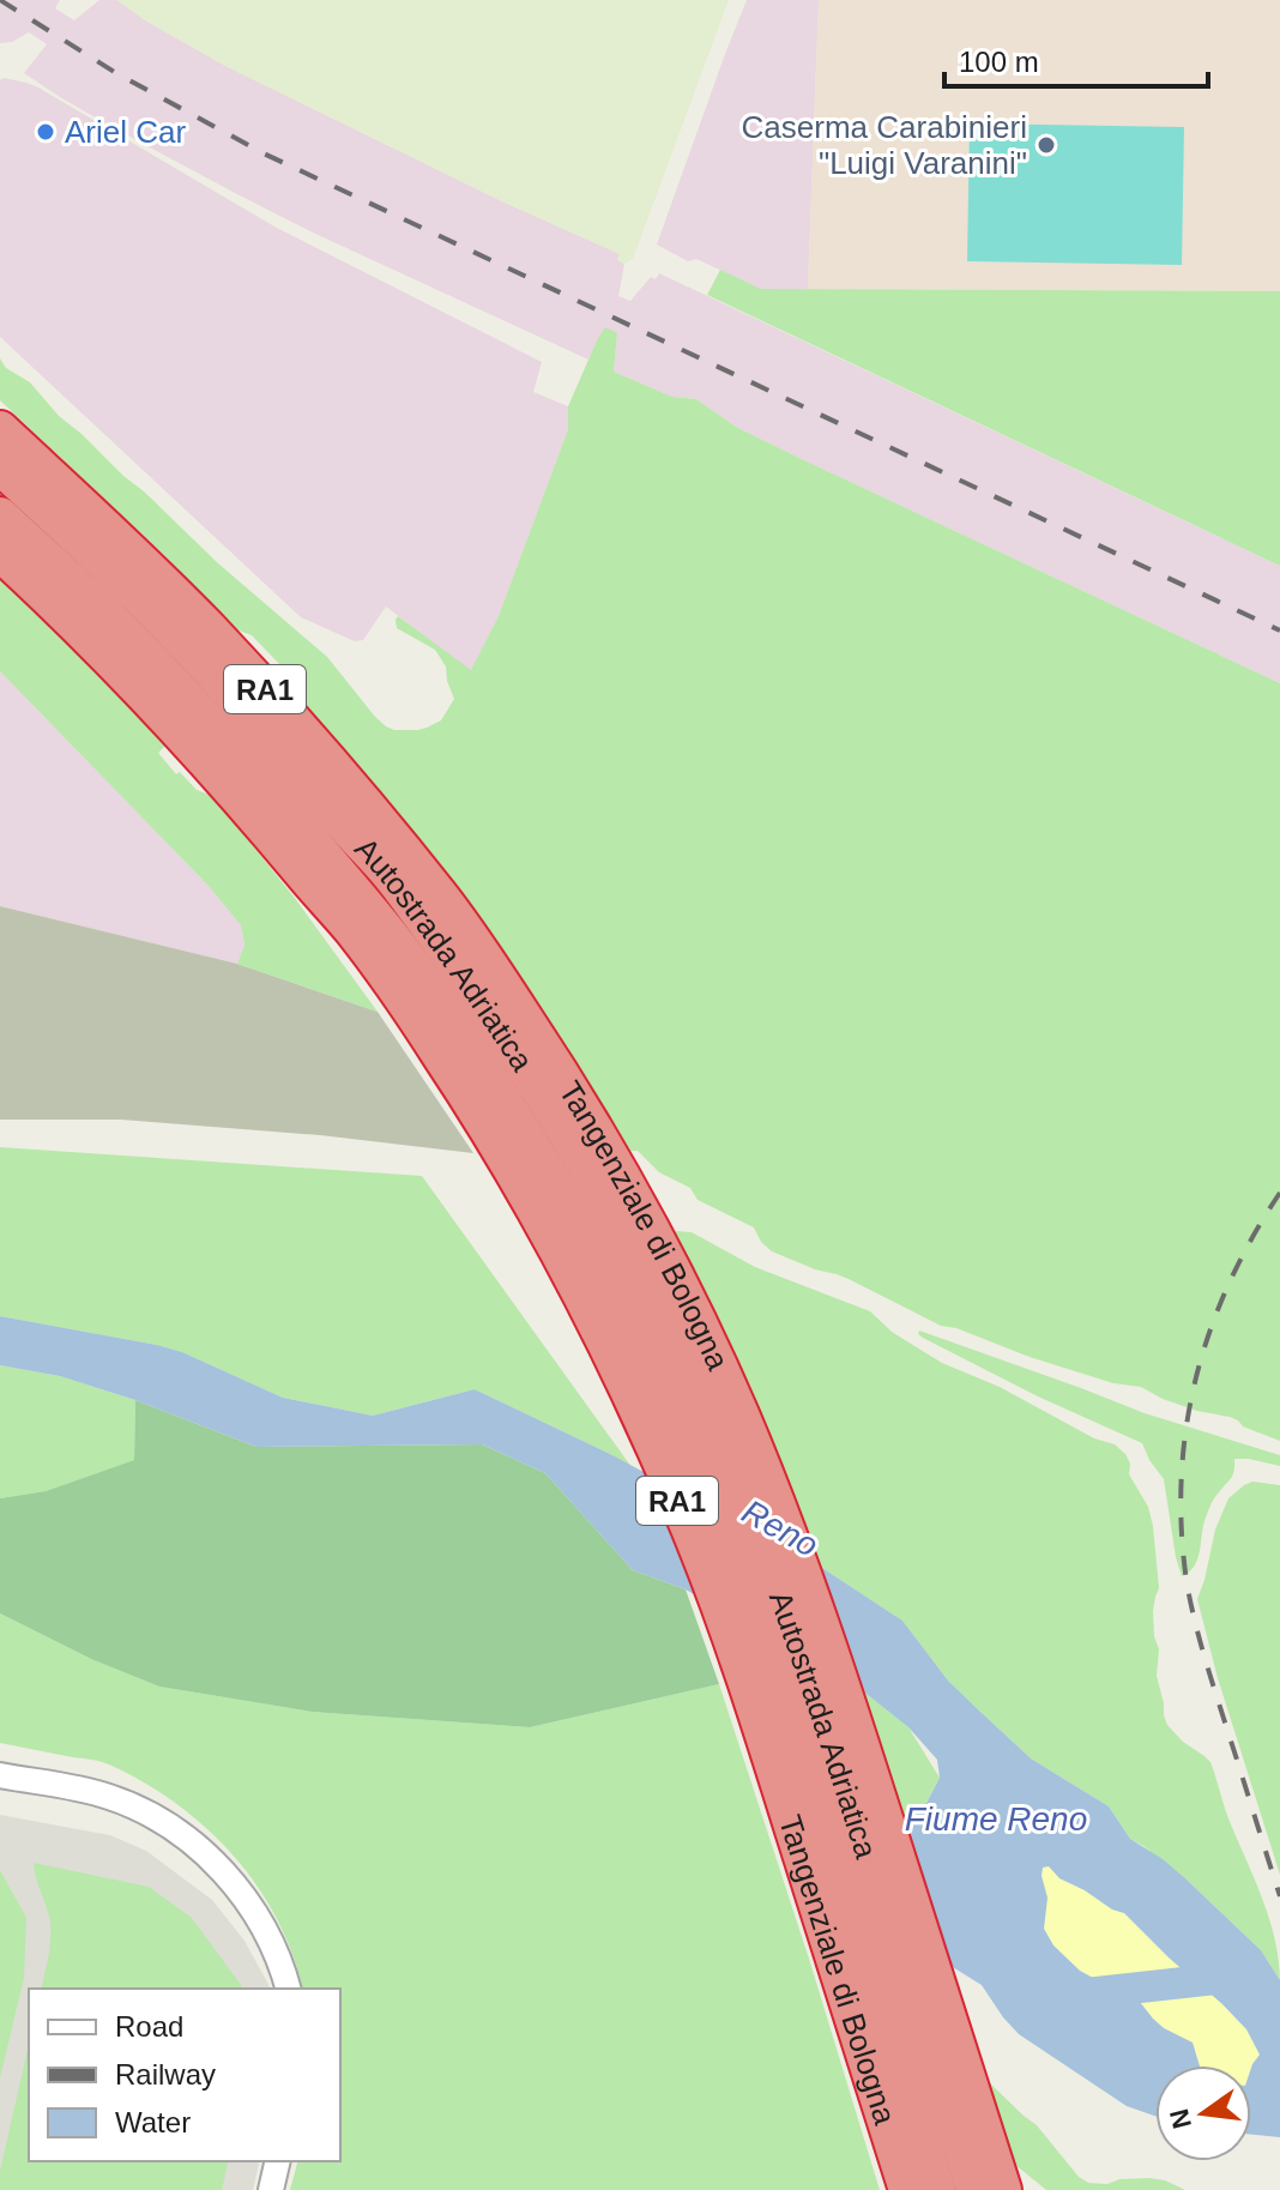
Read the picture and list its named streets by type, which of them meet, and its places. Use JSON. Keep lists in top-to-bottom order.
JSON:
{
  "streets": {
    "highway": ["RA1", "Autostrada Adriatica", "Tangenziale di Bologna"]
  },
  "water": ["Reno", "Fiume Reno"],
  "places": ["Ariel Car", "Caserma Carabinieri \"Luigi Varanini\""],
  "legend": ["Road", "Railway", "Water"],
  "scale_bar": "100 m",
  "north": "left"
}
